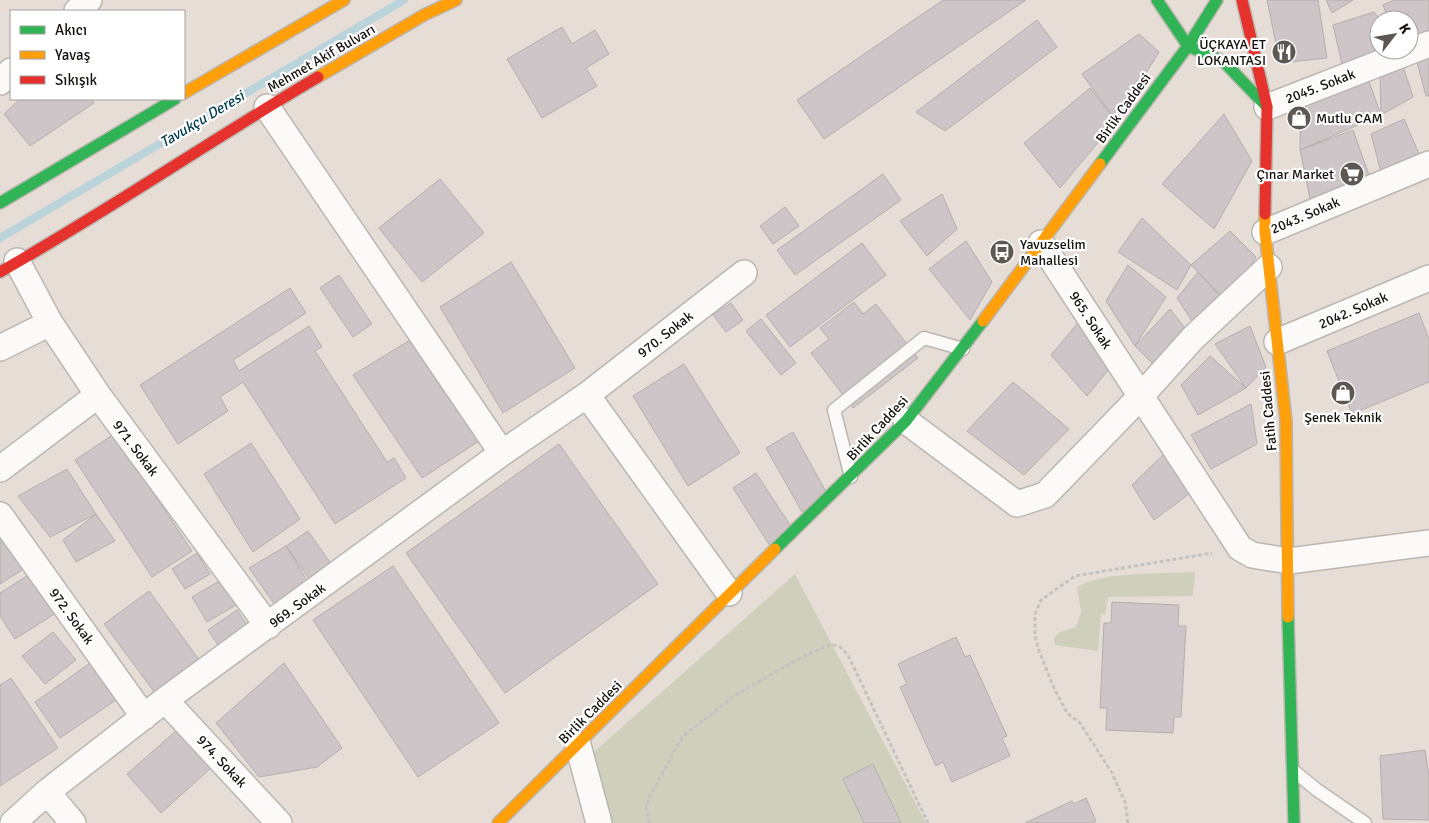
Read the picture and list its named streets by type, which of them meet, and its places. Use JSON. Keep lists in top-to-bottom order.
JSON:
{
  "streets": {
    "main road": ["Mehmet Akif Bulvarı", "Birlik Caddesi", "Fatih Caddesi"],
    "street": [
      "2045. Sokak",
      "2043. Sokak",
      "2042. Sokak",
      "965. Sokak",
      "970. Sokak",
      "971. Sokak",
      "969. Sokak",
      "972. Sokak",
      "974. Sokak"
    ]
  },
  "crossings": [
    ["Mehmet Akif Bulvarı", "971. Sokak"],
    ["2045. Sokak", "Fatih Caddesi"],
    ["Birlik Caddesi", "965. Sokak"],
    ["2043. Sokak", "Fatih Caddesi"],
    ["2042. Sokak", "Fatih Caddesi"],
    ["970. Sokak", "969. Sokak"],
    ["971. Sokak", "969. Sokak"],
    ["969. Sokak", "972. Sokak"],
    ["969. Sokak", "974. Sokak"]
  ],
  "water": ["Tavukçu Deresi"],
  "places": {
    "restaurant": ["ÜÇKAYA ET LOKANTASI"],
    "shop": ["Mutlu CAM", "Şenek Teknik"],
    "supermarket": ["Çınar Market"],
    "bus stop": ["Yavuzselim Mahallesi"]
  },
  "legend": ["Akıcı", "Yavaş", "Sıkışık"],
  "north": "top right"
}
